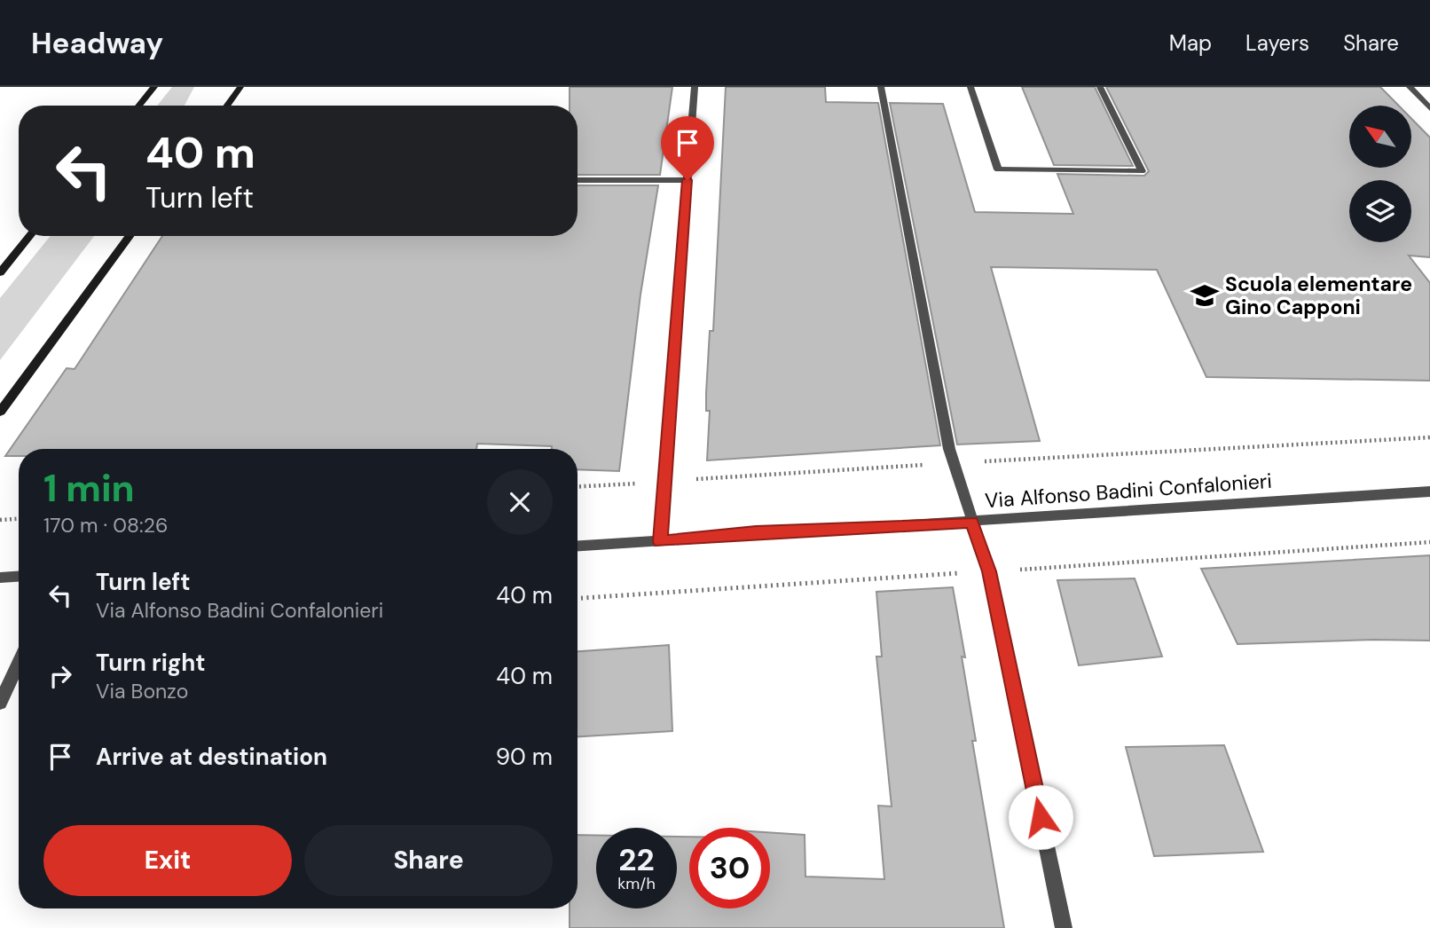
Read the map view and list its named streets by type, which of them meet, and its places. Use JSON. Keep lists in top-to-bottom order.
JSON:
{
  "streets": {
    "street": ["Via Alfonso Badini Confalonieri"]
  },
  "places": {
    "school or university": ["Scuola elementare Gino Capponi"]
  },
  "north": "top left",
  "page": {
    "header": "Headway",
    "nav": ["Map", "Layers", "Share"],
    "turn": ["40 m", "Turn left"],
    "heading": ["1 min", "170 m · 08:26"],
    "list": [
      {
        "name": "Turn left",
        "note": "Via Alfonso Badini Confalonieri",
        "value": "40 m"
      },
      {
        "name": "Turn right",
        "note": "Via Bonzo",
        "value": "40 m"
      },
      {
        "name": "Arrive at destination",
        "value": "90 m"
      }
    ],
    "buttons": ["Exit", "Share"],
    "speed": "22 km/h",
    "limit": "30"
  }
}
